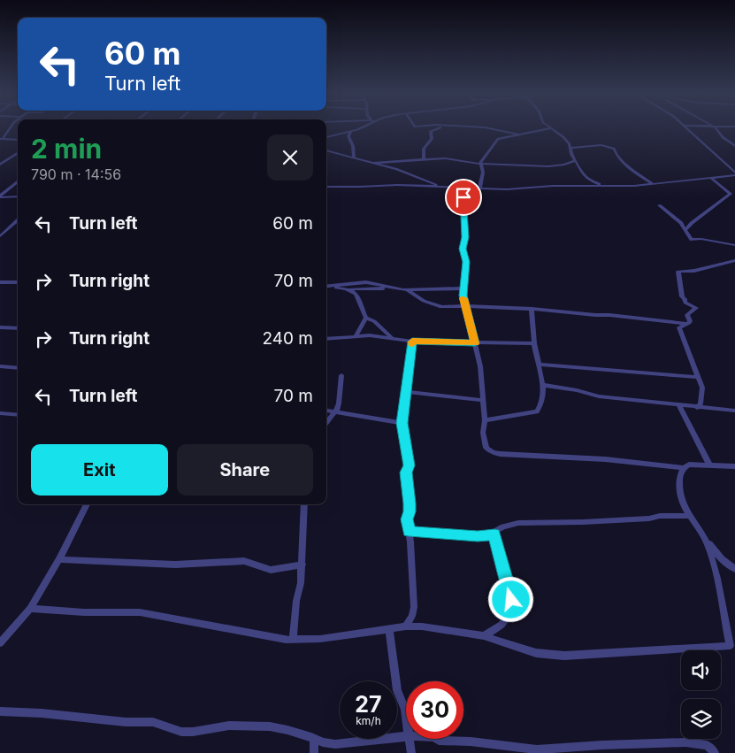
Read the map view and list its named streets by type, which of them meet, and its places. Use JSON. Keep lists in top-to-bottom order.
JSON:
{
  "page": {
    "turn": ["60 m", "Turn left"],
    "heading": ["2 min", "790 m · 14:56"],
    "list": [
      {
        "name": "Turn left",
        "value": "60 m"
      },
      {
        "name": "Turn right",
        "value": "70 m"
      },
      {
        "name": "Turn right",
        "value": "240 m"
      },
      {
        "name": "Turn left",
        "value": "70 m"
      }
    ],
    "buttons": ["Exit", "Share"],
    "speed": "27 km/h",
    "limit": "30"
  }
}
